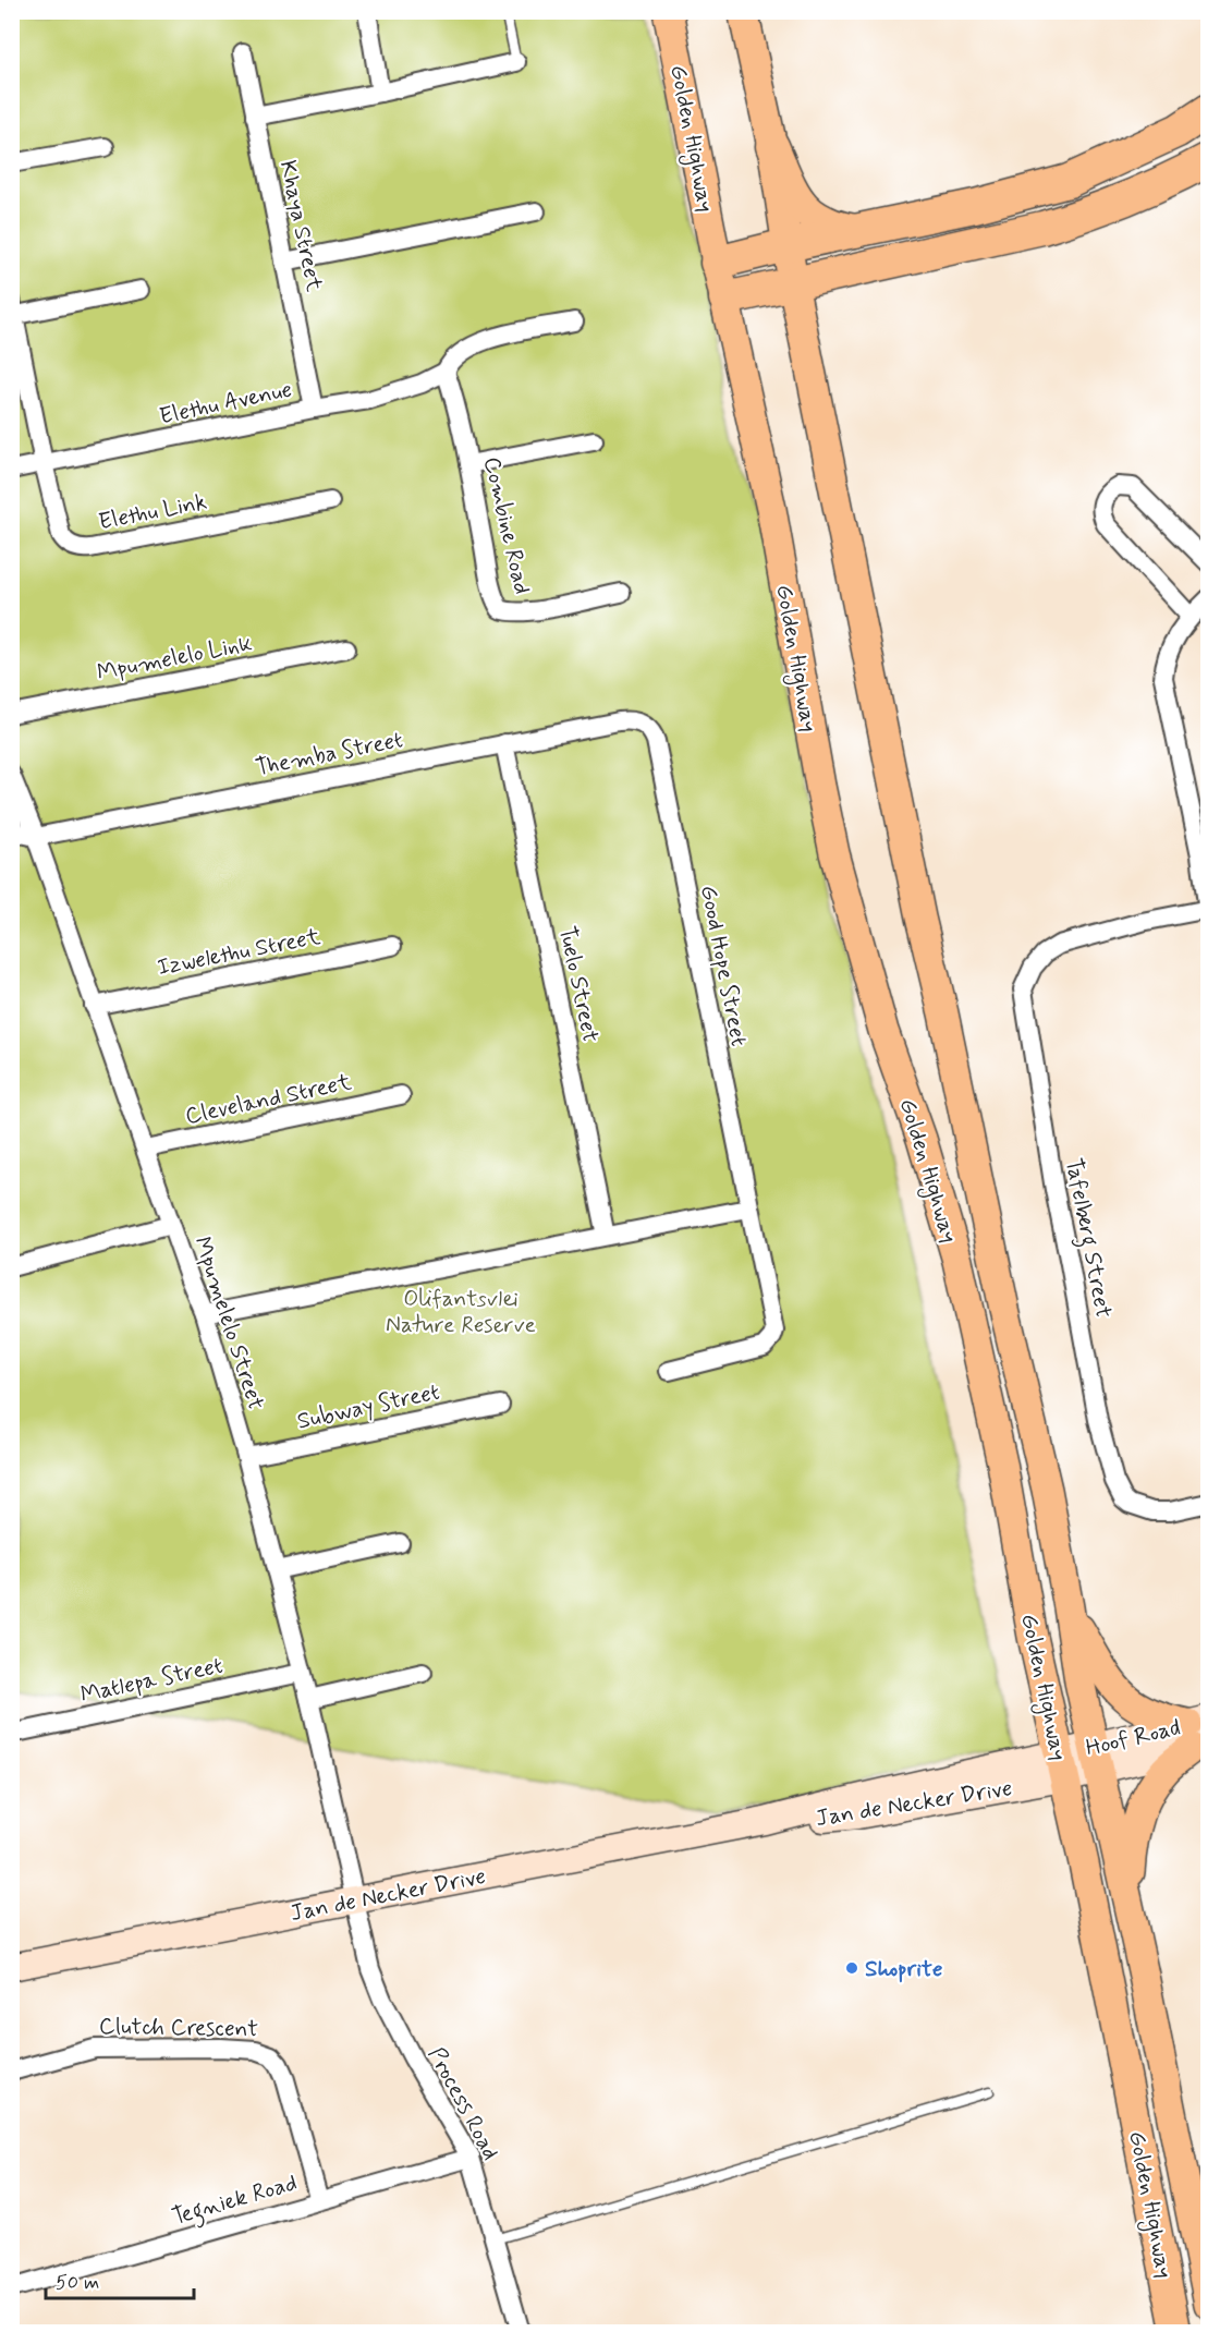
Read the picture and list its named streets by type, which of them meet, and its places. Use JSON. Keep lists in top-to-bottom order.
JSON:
{
  "streets": {
    "main road": ["Golden Highway", "Hoof Road", "Jan de Necker Drive"],
    "street": [
      "Khaya Street",
      "Elethu Avenue",
      "Elethu Link",
      "Combine Road",
      "Mpumelelo Link",
      "Themba Street",
      "Izwelethu Street",
      "Good Hope Street",
      "Tuelo Street",
      "Cleveland Street",
      "Tafelberg Street",
      "Mpumelelo Street",
      "Subway Street",
      "Matlepa Street",
      "Clutch Crescent",
      "Process Road",
      "Tegniek Road"
    ]
  },
  "crossings": [
    ["Golden Highway", "Hoof Road"],
    ["Golden Highway", "Jan de Necker Drive"],
    ["Khaya Street", "Elethu Avenue"],
    ["Elethu Avenue", "Elethu Link"],
    ["Elethu Avenue", "Combine Road"],
    ["Themba Street", "Good Hope Street"],
    ["Themba Street", "Tuelo Street"],
    ["Themba Street", "Mpumelelo Street"],
    ["Izwelethu Street", "Mpumelelo Street"],
    ["Cleveland Street", "Mpumelelo Street"],
    ["Mpumelelo Street", "Subway Street"],
    ["Mpumelelo Street", "Matlepa Street"],
    ["Mpumelelo Street", "Jan de Necker Drive"],
    ["Mpumelelo Street", "Process Road"],
    ["Hoof Road", "Jan de Necker Drive"],
    ["Jan de Necker Drive", "Process Road"],
    ["Clutch Crescent", "Tegniek Road"],
    ["Process Road", "Tegniek Road"]
  ],
  "parks": ["Olifantsvlei Nature Reserve"],
  "places": ["Shoprite"],
  "scale_bar": "50 m"
}
